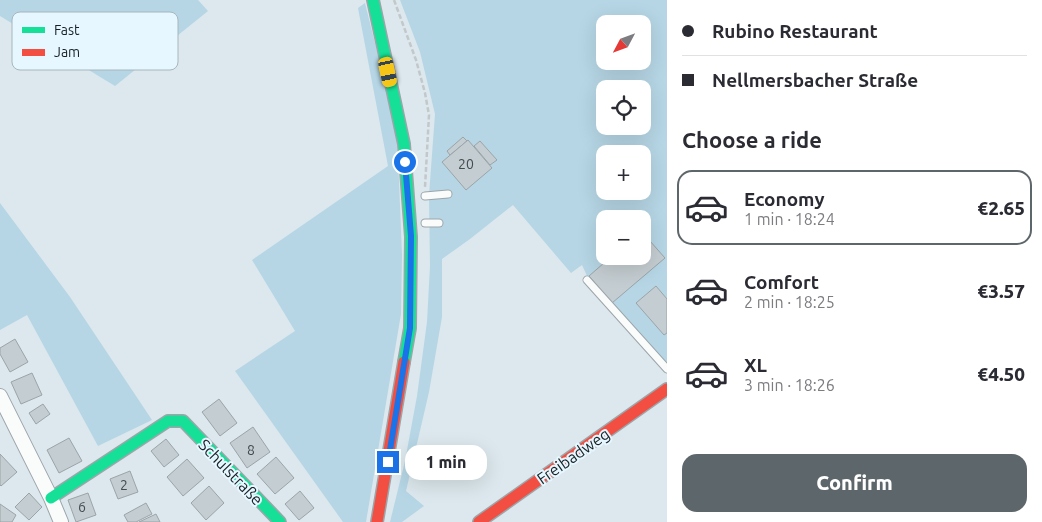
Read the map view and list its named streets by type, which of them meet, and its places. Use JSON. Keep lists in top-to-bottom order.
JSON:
{
  "streets": {
    "street": ["Freibadweg", "Schulstraße"]
  },
  "house_numbers": [
    "20",
    "8",
    "2",
    "6"
  ],
  "legend": ["Fast", "Jam"],
  "north": "bottom left",
  "page": {
    "banner": ["Rubino Restaurant", "Nellmersbacher Straße"],
    "map_buttons": ["+", "−"],
    "heading": "Choose a ride",
    "list": [
      {
        "name": "Economy",
        "note": "1 min · 18:24",
        "value": "€2.65"
      },
      {
        "name": "Comfort",
        "note": "2 min · 18:25",
        "value": "€3.57"
      },
      {
        "name": "XL",
        "note": "3 min · 18:26",
        "value": "€4.50"
      }
    ],
    "buttons": "Confirm",
    "bubble": "1 min"
  }
}
